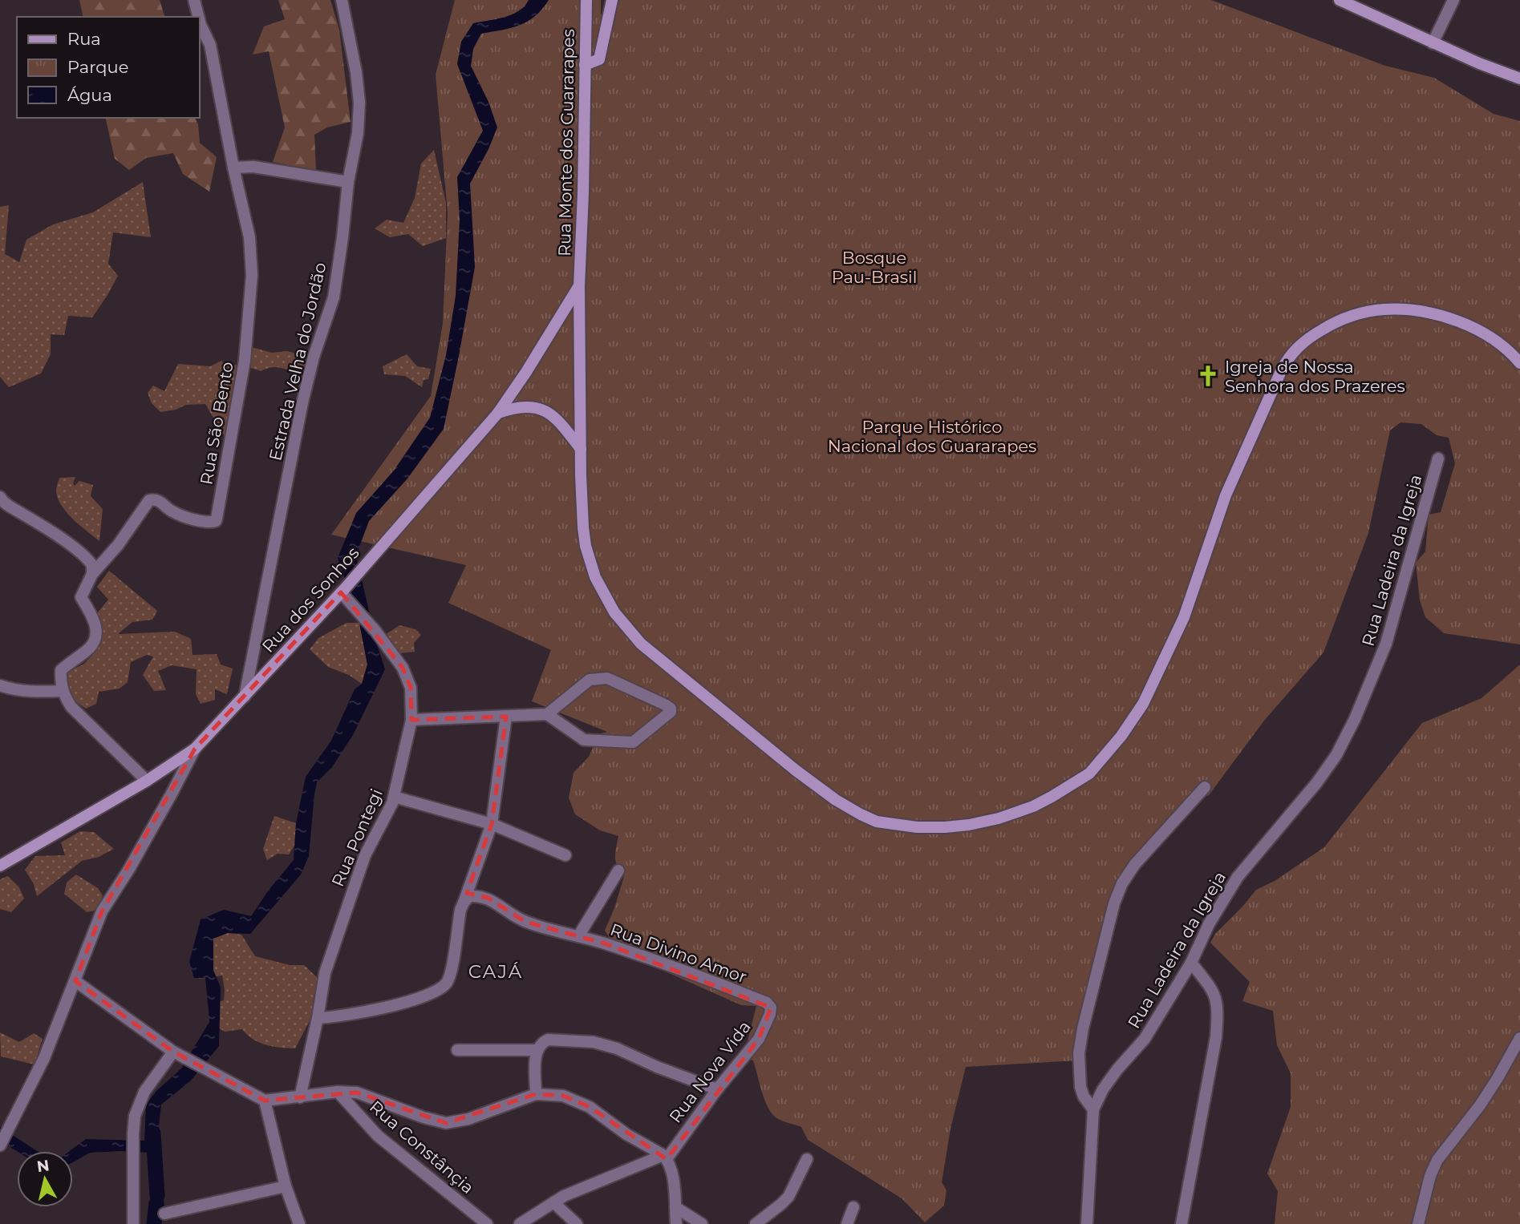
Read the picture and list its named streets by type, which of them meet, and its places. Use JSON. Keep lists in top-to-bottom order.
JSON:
{
  "streets": {
    "main road": ["Rua Monte dos Guararapes", "Rua dos Sonhos"],
    "street": [
      "Estrada Velha do Jordão",
      "Rua São Bento",
      "Rua Ladeira da Igreja",
      "Rua Pontegi",
      "Rua Divino Amor",
      "Rua Nova Vida",
      "Rua Constânçia"
    ]
  },
  "crossings": [
    ["Rua Monte dos Guararapes", "Rua dos Sonhos"],
    ["Estrada Velha do Jordão", "Rua dos Sonhos"],
    ["Rua dos Sonhos", "Rua Pontegi"],
    ["Rua Divino Amor", "Rua Nova Vida"]
  ],
  "districts": ["CAJÁ"],
  "parks": ["Bosque Pau-Brasil", "Parque Histórico Nacional dos Guararapes"],
  "places": {
    "church": ["Igreja de Nossa Senhora dos Prazeres"]
  },
  "legend": ["Rua", "Parque", "Água"],
  "north": "top"
}
